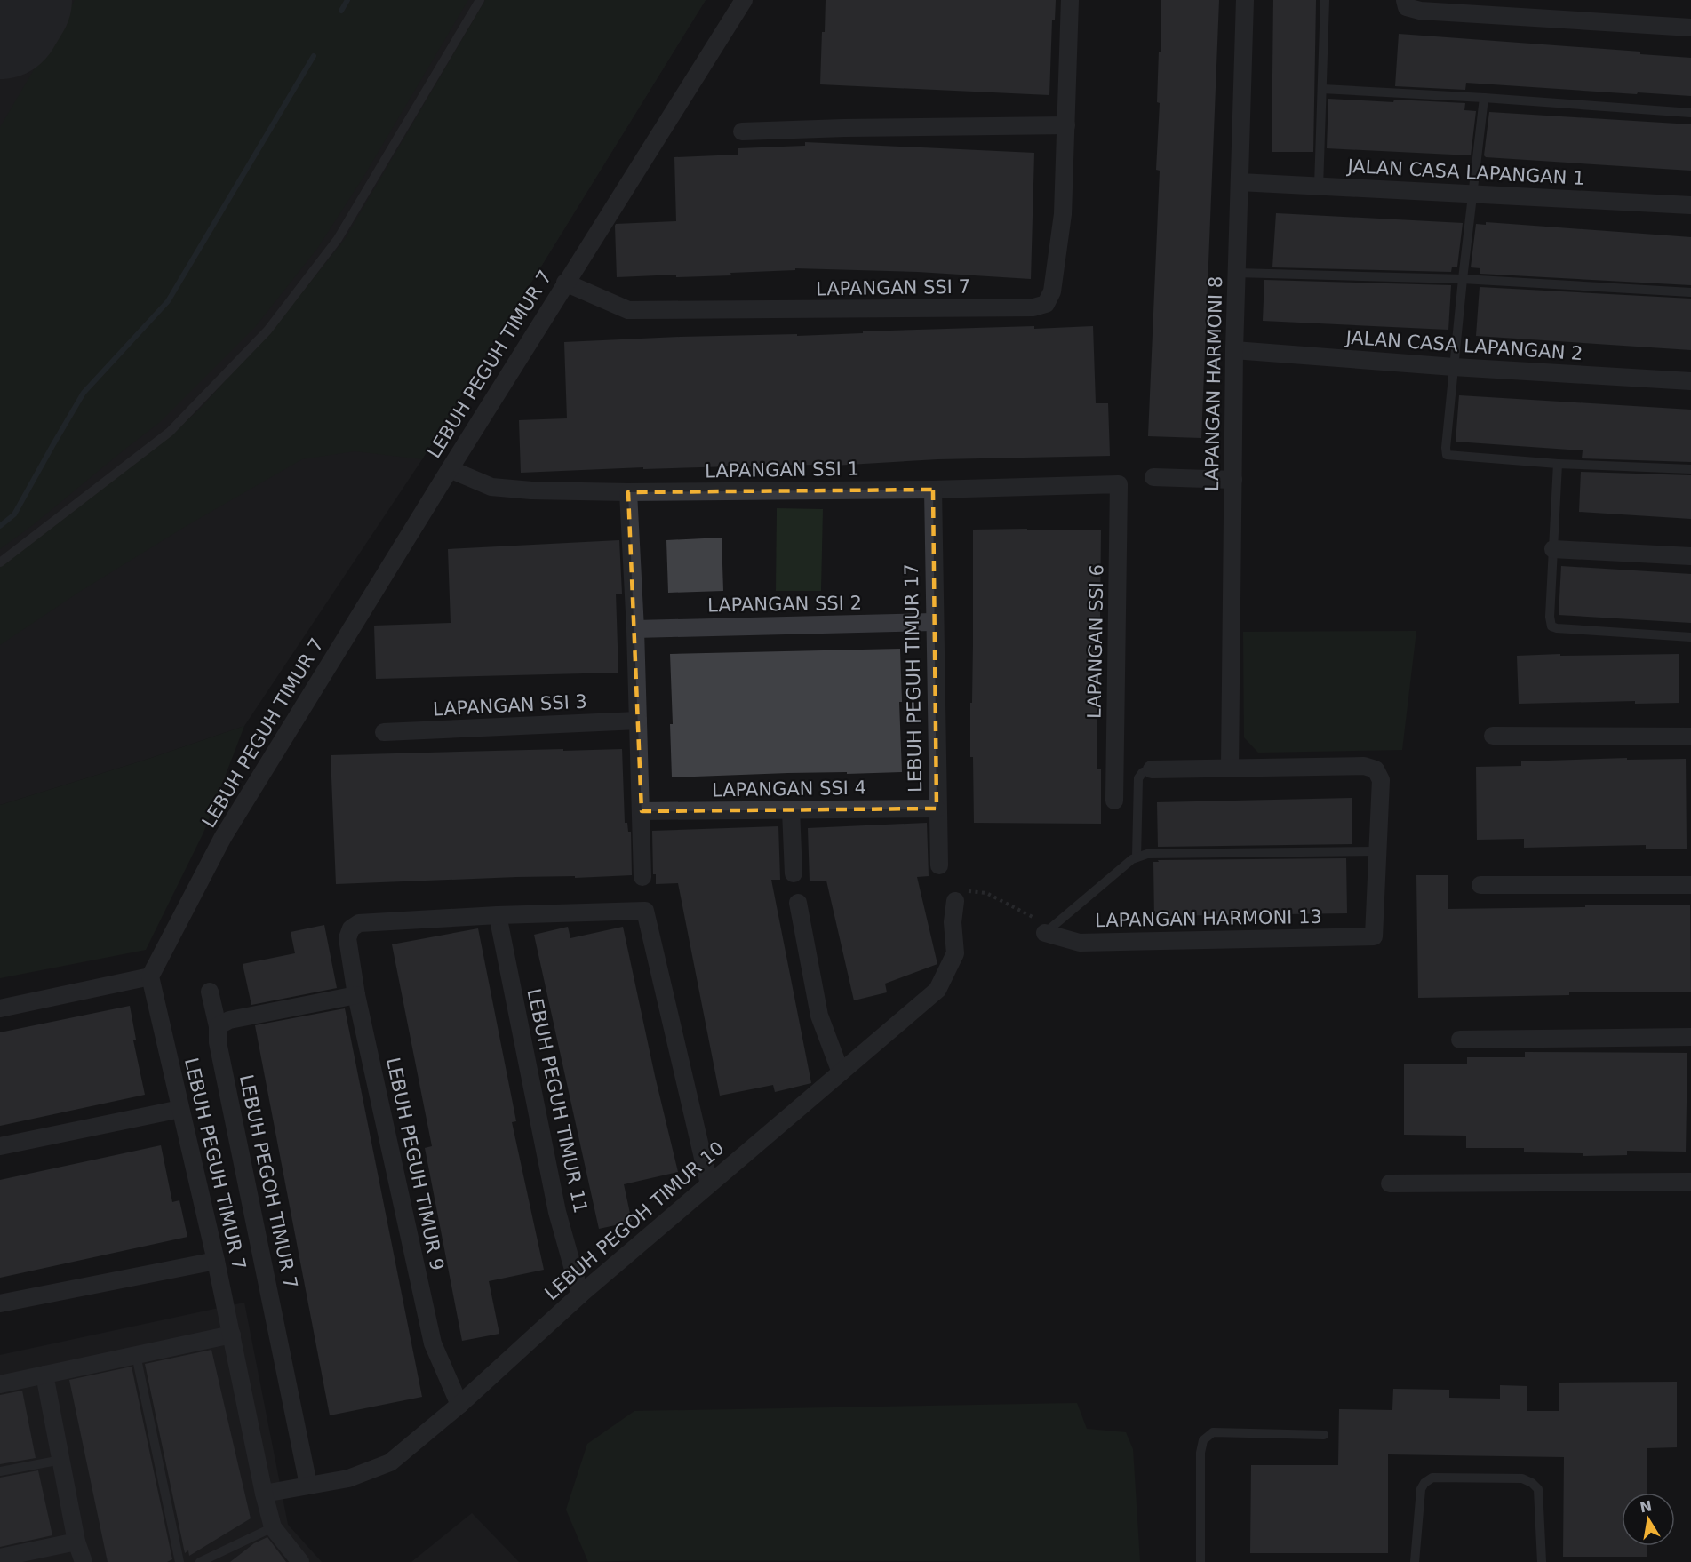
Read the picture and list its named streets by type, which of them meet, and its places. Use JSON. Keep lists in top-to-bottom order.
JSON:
{
  "streets": {
    "street": [
      "JALAN CASA LAPANGAN 1",
      "LAPANGAN SSI 7",
      "JALAN CASA LAPANGAN 2",
      "LEBUH PEGUH TIMUR 7",
      "LAPANGAN HARMONI 8",
      "LAPANGAN SSI 1",
      "LAPANGAN SSI 2",
      "LAPANGAN SSI 6",
      "LEBUH PEGUH TIMUR 17",
      "LAPANGAN SSI 3",
      "LAPANGAN SSI 4",
      "LAPANGAN HARMONI 13",
      "LEBUH PEGUH TIMUR 11",
      "LEBUH PEGUH TIMUR 9",
      "LEBUH PEGOH TIMUR 7",
      "LEBUH PEGOH TIMUR 10"
    ]
  },
  "crossings": [
    ["JALAN CASA LAPANGAN 1", "LAPANGAN HARMONI 8"],
    ["LAPANGAN SSI 7", "LEBUH PEGUH TIMUR 7"],
    ["JALAN CASA LAPANGAN 2", "LAPANGAN HARMONI 8"],
    ["LEBUH PEGUH TIMUR 7", "LAPANGAN SSI 1"],
    ["LEBUH PEGUH TIMUR 7", "LEBUH PEGOH TIMUR 10"],
    ["LAPANGAN SSI 1", "LAPANGAN SSI 6"],
    ["LAPANGAN SSI 1", "LEBUH PEGUH TIMUR 17"],
    ["LAPANGAN SSI 2", "LEBUH PEGUH TIMUR 17"],
    ["LEBUH PEGUH TIMUR 17", "LAPANGAN SSI 4"],
    ["LEBUH PEGUH TIMUR 11", "LEBUH PEGUH TIMUR 9"],
    ["LEBUH PEGUH TIMUR 11", "LEBUH PEGOH TIMUR 10"],
    ["LEBUH PEGUH TIMUR 9", "LEBUH PEGOH TIMUR 10"],
    ["LEBUH PEGOH TIMUR 7", "LEBUH PEGOH TIMUR 10"]
  ],
  "north": "top"
}
